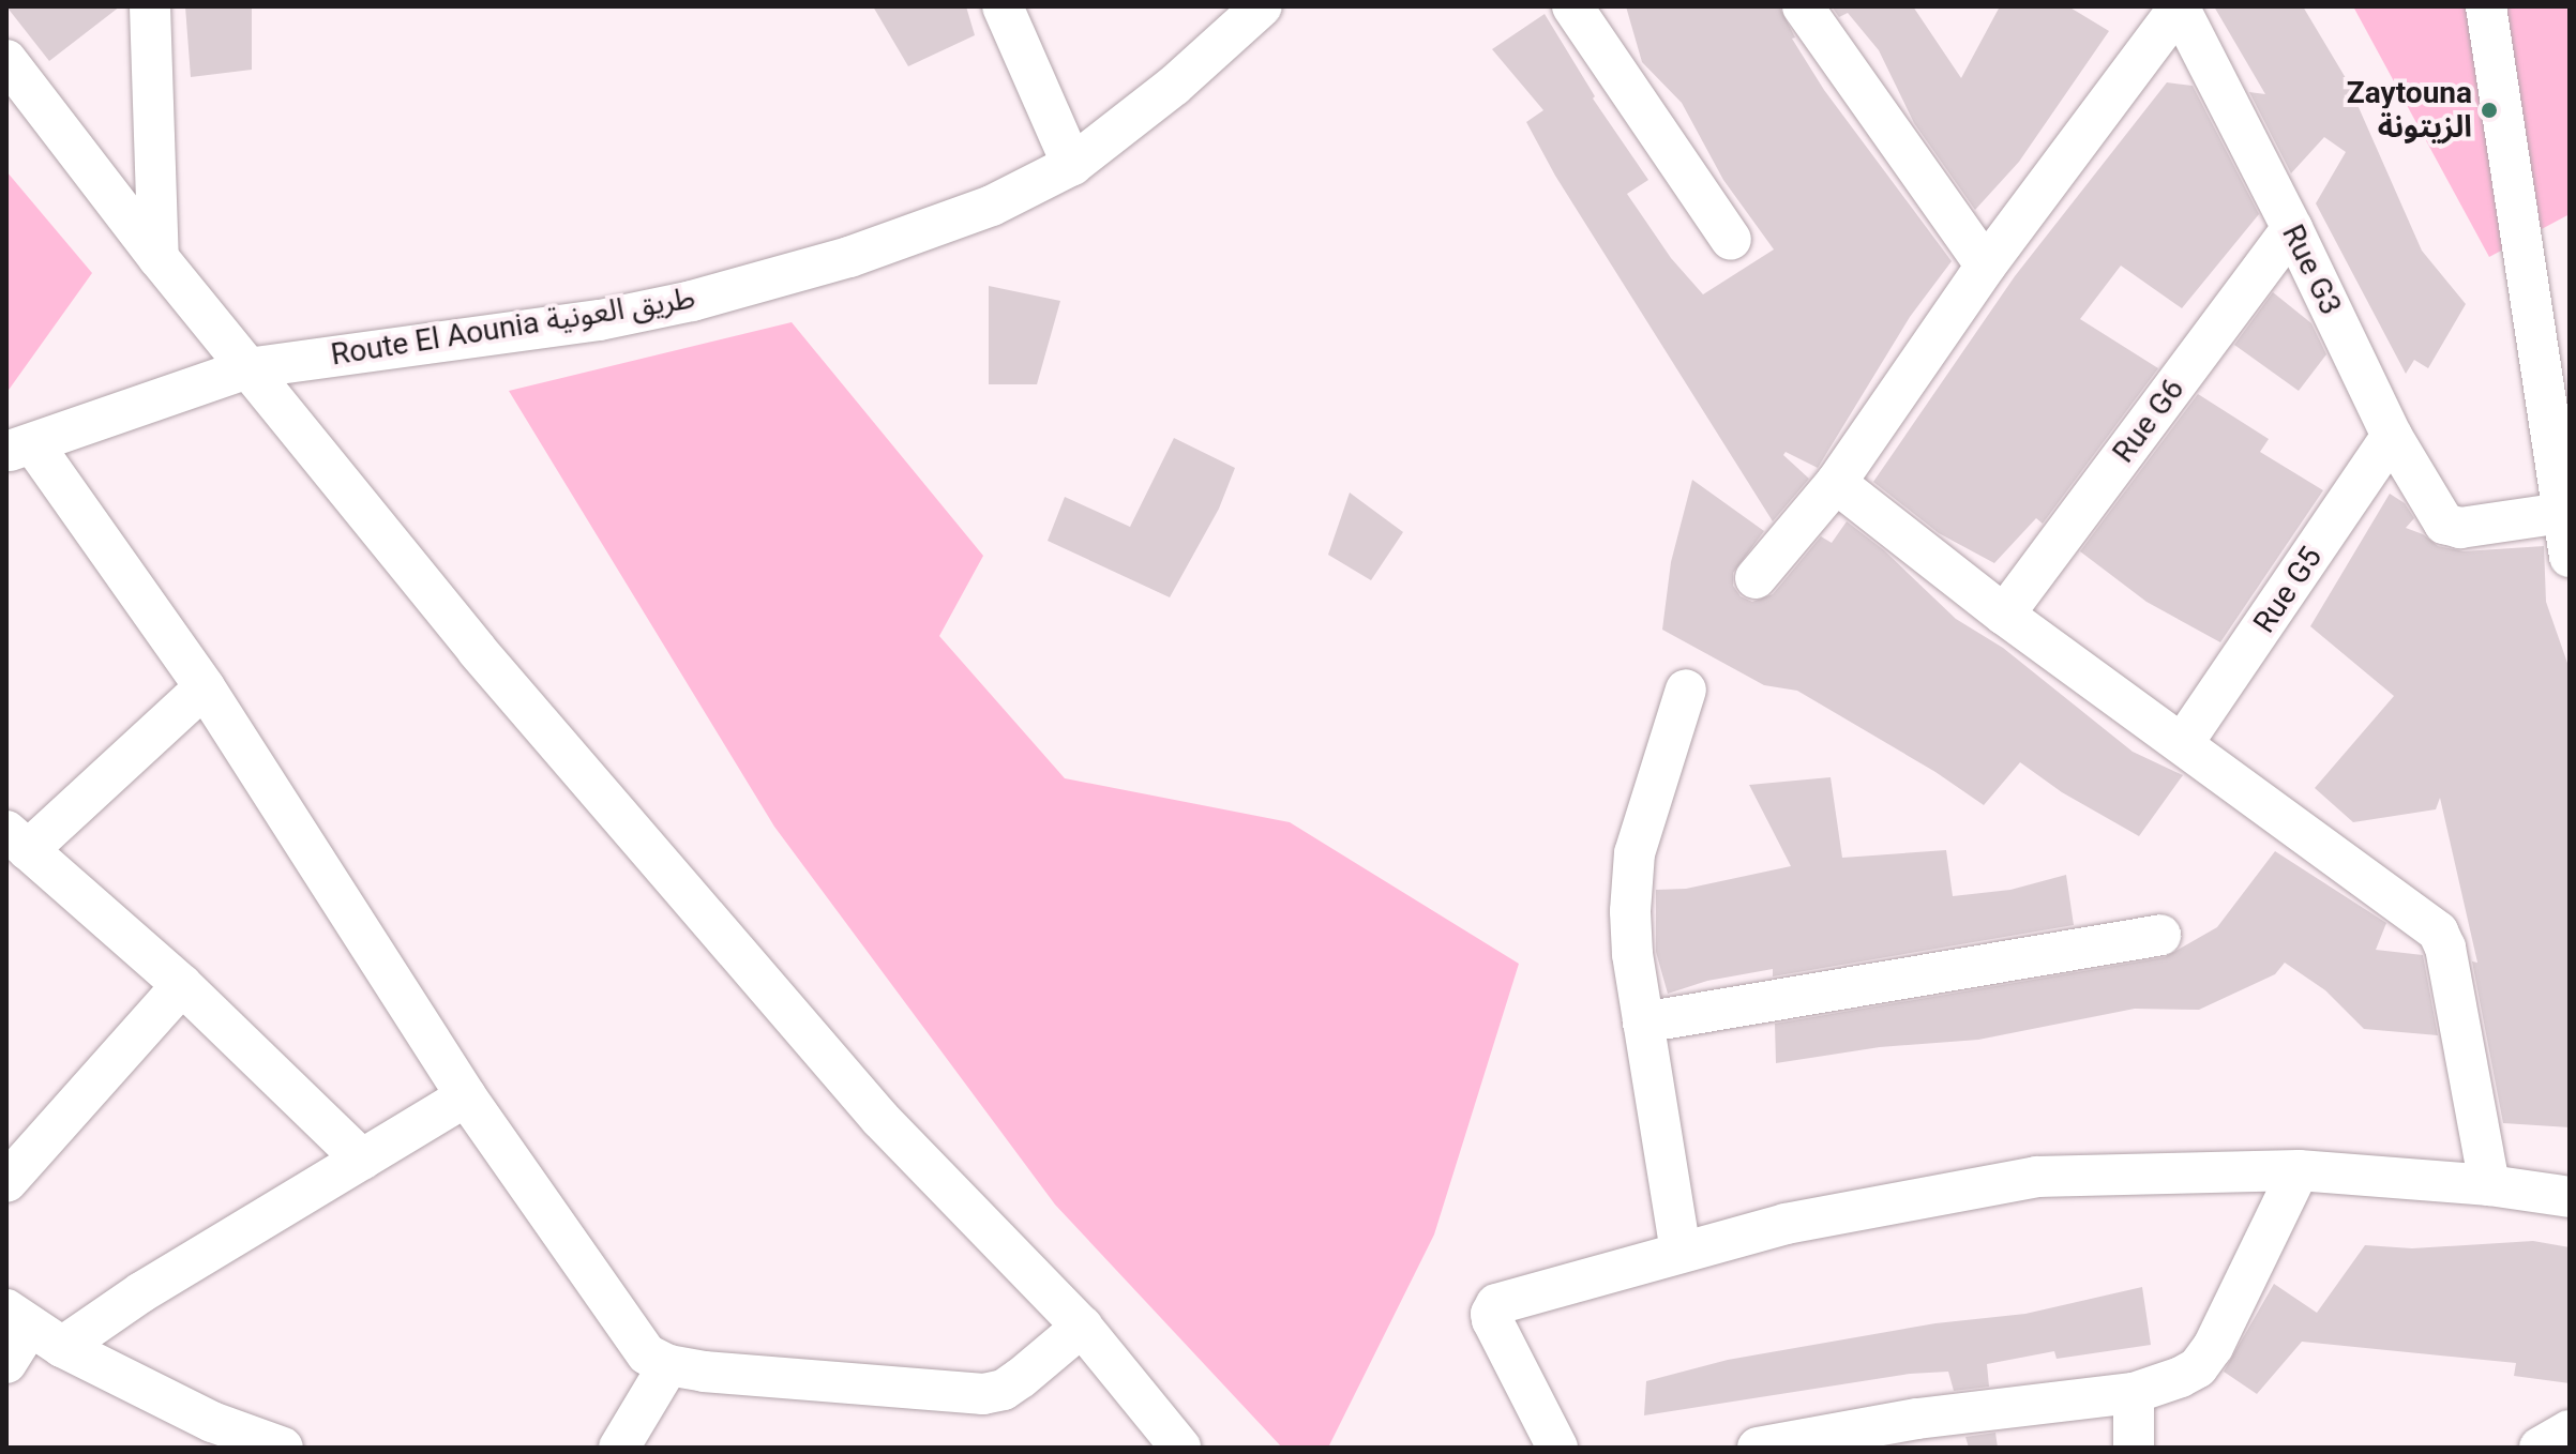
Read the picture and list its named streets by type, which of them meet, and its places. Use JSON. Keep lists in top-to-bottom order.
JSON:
{
  "streets": {
    "street": [
      "Rue G3",
      "Route El Aounia طريق العونية",
      "Rue G6",
      "Rue G5"
    ]
  },
  "crossings": [
    ["Rue G3", "Rue G6"],
    ["Rue G3", "Rue G5"]
  ],
  "places": ["Zaytouna الزيتونة"]
}
